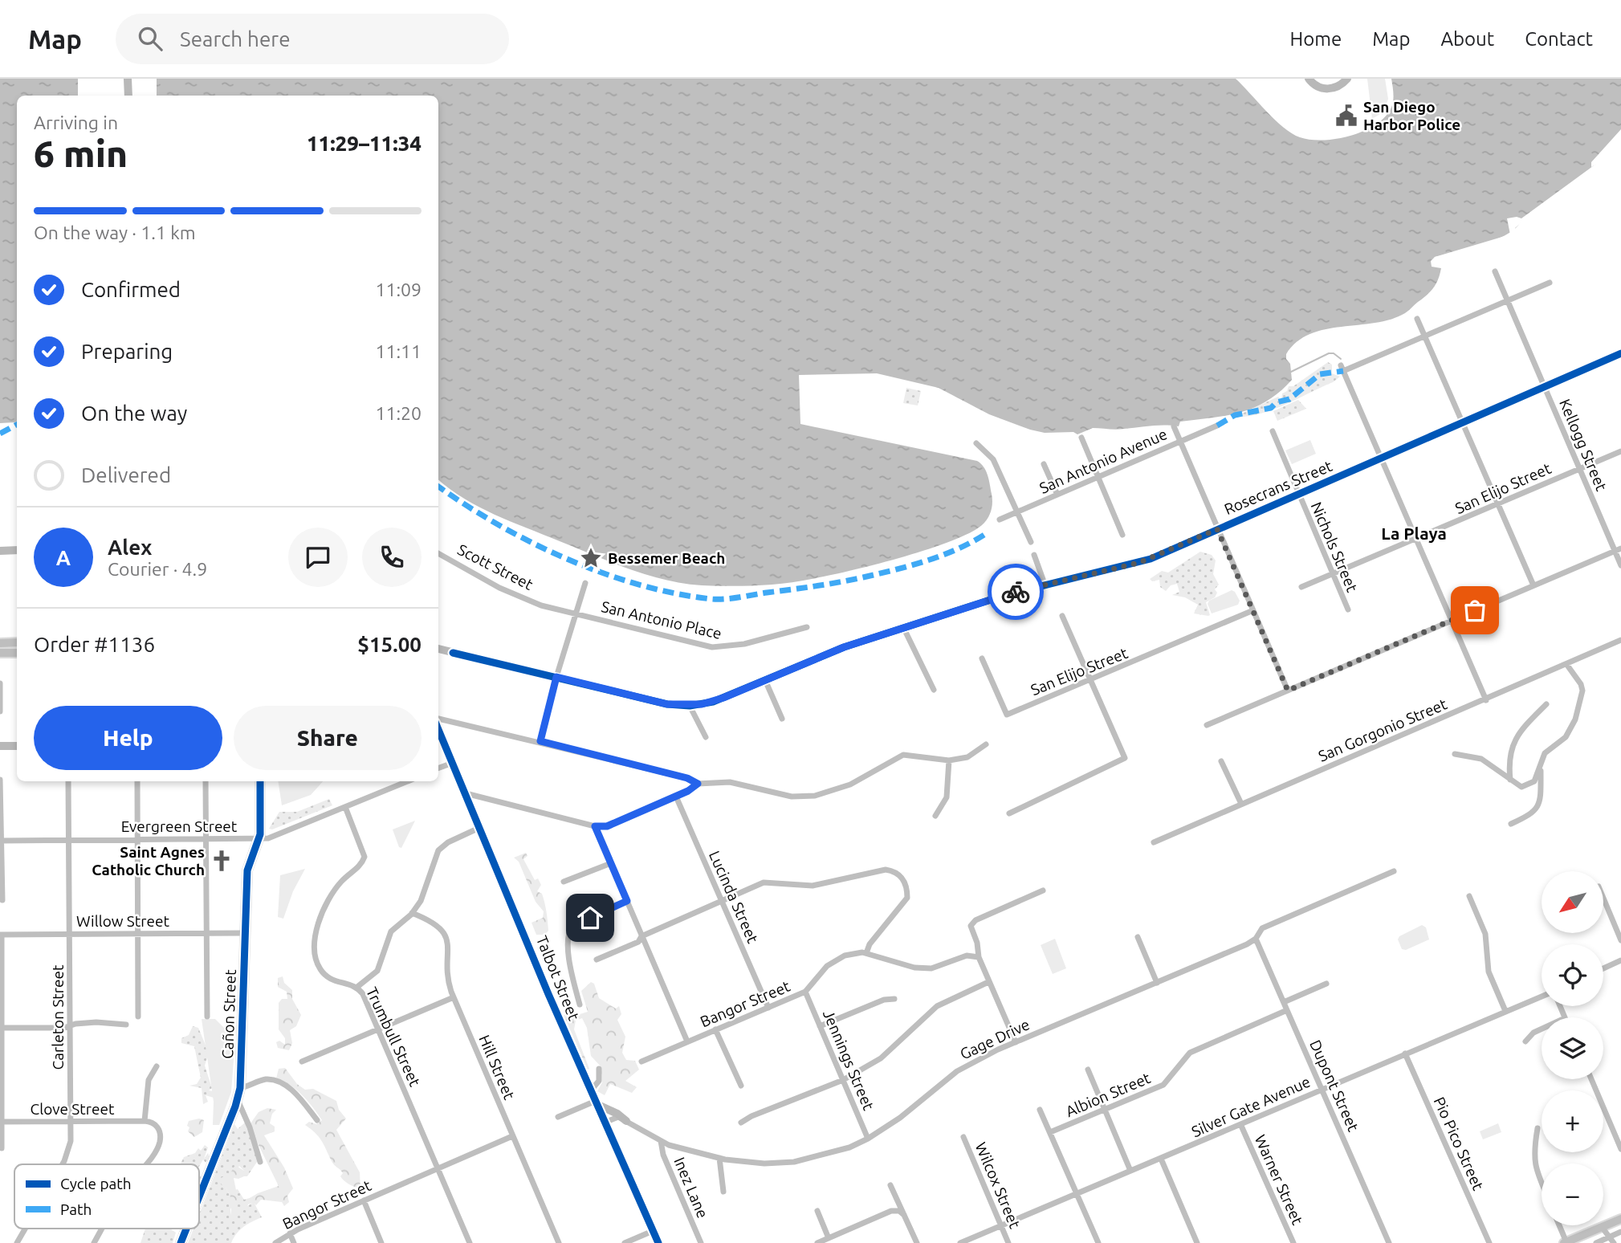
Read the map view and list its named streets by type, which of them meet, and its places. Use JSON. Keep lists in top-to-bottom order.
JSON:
{
  "streets": {
    "main road": ["Cañon Street"],
    "street": [
      "Kellogg Street",
      "San Antonio Avenue",
      "Rosecrans Street",
      "San Elijo Street",
      "Nichols Street",
      "Scott Street",
      "San Antonio Place",
      "San Gorgonio Street",
      "Evergreen Street",
      "Lucinda Street",
      "Willow Street",
      "Talbot Street",
      "Bangor Street",
      "Carleton Street",
      "Trumbull Street",
      "Gage Drive",
      "Jennings Street",
      "Hill Street",
      "Dupont Street",
      "Albion Street",
      "Silver Gate Avenue",
      "Clove Street",
      "Pio Pico Street",
      "Warner Street",
      "Wilcox Street",
      "Inez Lane"
    ]
  },
  "crossings": [
    ["Kellogg Street", "Rosecrans Street"],
    ["Kellogg Street", "San Elijo Street"],
    ["Rosecrans Street", "Nichols Street"],
    ["San Elijo Street", "Nichols Street"],
    ["Scott Street", "San Antonio Place"],
    ["Evergreen Street", "Cañon Street"],
    ["Evergreen Street", "Carleton Street"],
    ["Evergreen Street", "Trumbull Street"],
    ["Lucinda Street", "Bangor Street"],
    ["Willow Street", "Cañon Street"],
    ["Willow Street", "Carleton Street"],
    ["Bangor Street", "Trumbull Street"],
    ["Bangor Street", "Jennings Street"],
    ["Bangor Street", "Hill Street"],
    ["Carleton Street", "Clove Street"],
    ["Gage Drive", "Jennings Street"],
    ["Gage Drive", "Dupont Street"],
    ["Gage Drive", "Inez Lane"],
    ["Dupont Street", "Albion Street"],
    ["Dupont Street", "Silver Gate Avenue"],
    ["Silver Gate Avenue", "Pio Pico Street"],
    ["Silver Gate Avenue", "Warner Street"],
    ["Silver Gate Avenue", "Wilcox Street"]
  ],
  "districts": ["La Playa"],
  "places": {
    "public building": ["San Diego Harbor Police"],
    "place": ["Bessemer Beach"],
    "church": ["Saint Agnes Catholic Church"]
  },
  "legend": ["Cycle path", "Path"],
  "north": "bottom left",
  "page": {
    "header": "Map",
    "search": "Search here",
    "nav": [
      "Home",
      "Map",
      "About",
      "Contact"
    ],
    "heading": ["6 min", "Arriving in", "11:29–11:34"],
    "panel": [
      "Alex",
      "Courier · 4.9",
      "Order #1136",
      "$15.00"
    ],
    "bar": "On the way · 1.1 km",
    "list": [
      ["Confirmed", "11:09"],
      ["Preparing", "11:11"],
      ["On the way", "11:20"],
      "Delivered"
    ],
    "round": "A",
    "buttons": ["Help", "Share"],
    "map_buttons": ["+", "−"]
  }
}
